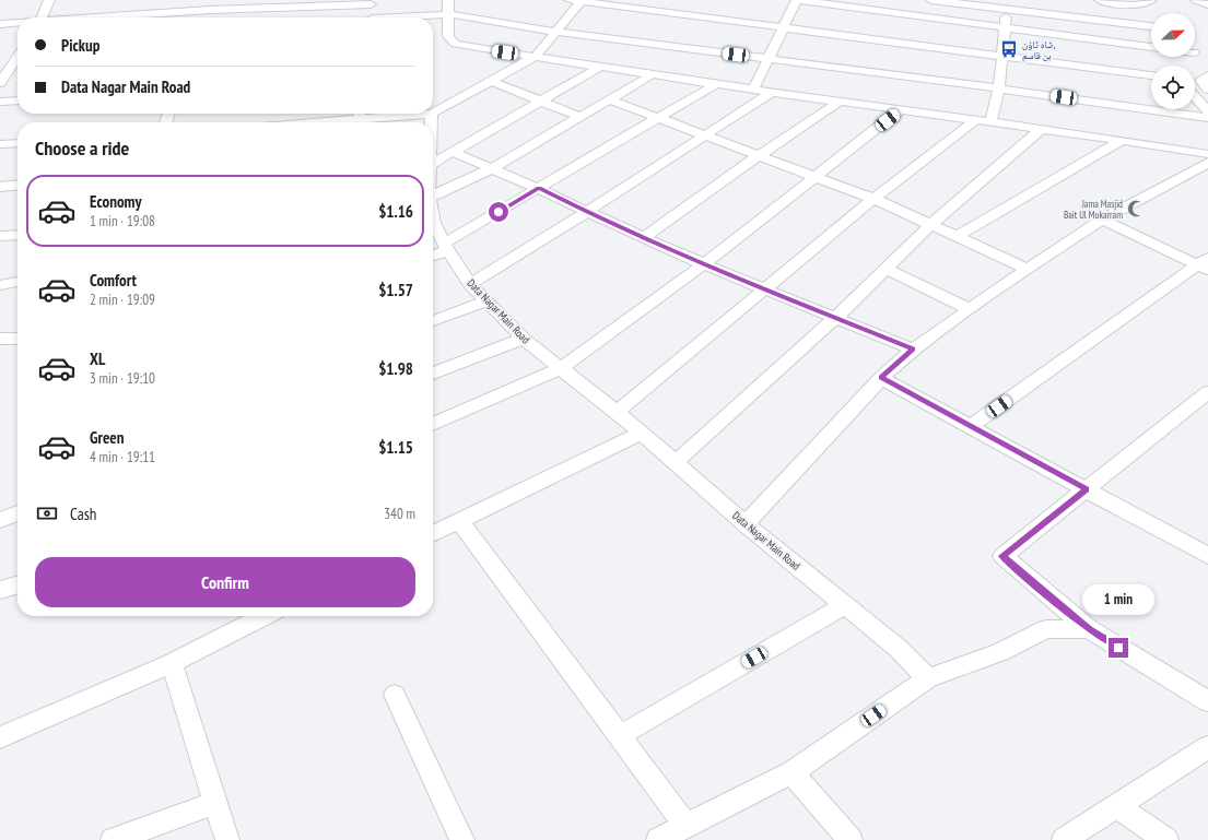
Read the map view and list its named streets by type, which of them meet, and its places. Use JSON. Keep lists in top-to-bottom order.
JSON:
{
  "streets": {
    "street": ["Data Nagar Main Road"]
  },
  "places": {
    "bus stop": ["شاہ ٹاؤن، بن قاسم"],
    "mosque": ["Jama Masjid Bait Ul Mukarram"]
  },
  "north": "right",
  "page": {
    "banner": ["Pickup", "Data Nagar Main Road"],
    "heading": "Choose a ride",
    "list": [
      {
        "name": "Economy",
        "note": "1 min · 19:08",
        "value": "$1.16"
      },
      {
        "name": "Comfort",
        "note": "2 min · 19:09",
        "value": "$1.57"
      },
      {
        "name": "XL",
        "note": "3 min · 19:10",
        "value": "$1.98"
      },
      {
        "name": "Green",
        "note": "4 min · 19:11",
        "value": "$1.15"
      }
    ],
    "pay": ["Cash", "340 m"],
    "buttons": "Confirm",
    "bubble": "1 min"
  }
}
